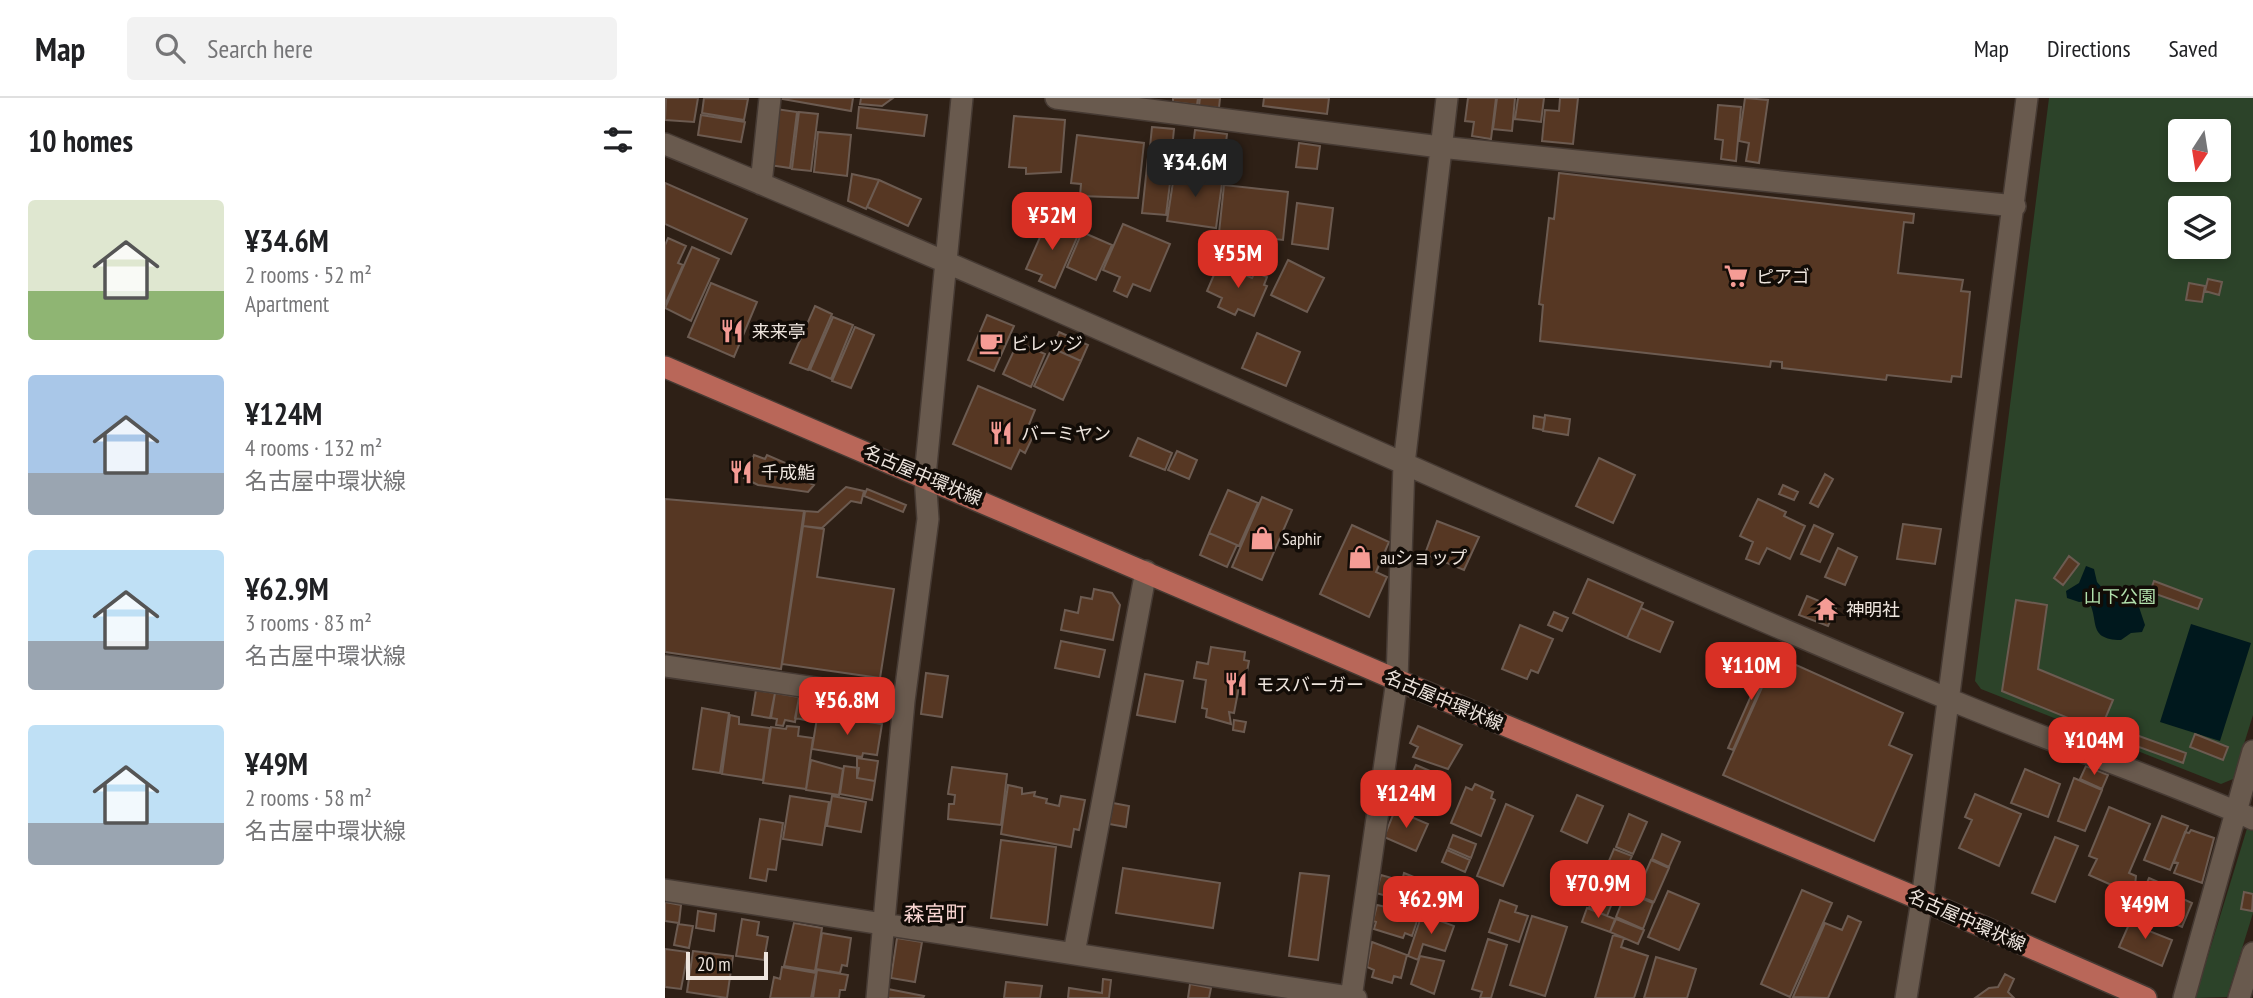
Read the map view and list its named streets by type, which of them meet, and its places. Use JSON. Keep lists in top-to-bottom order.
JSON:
{
  "streets": {
    "main road": ["名古屋中環状線"]
  },
  "districts": ["森宮町"],
  "parks": ["山下公園"],
  "places": {
    "supermarket": ["ピアゴ"],
    "restaurant": [
      "来来亭",
      "バーミヤン",
      "千成鮨",
      "モスバーガー"
    ],
    "cafe": ["ビレッジ"],
    "shop": ["Saphir", "auショップ"],
    "temple": ["神明社"]
  },
  "scale_bar": "20 m",
  "north": "bottom",
  "page": {
    "header": "Map",
    "search": "Search here",
    "nav": ["Map", "Directions", "Saved"],
    "heading": "10 homes",
    "price": [
      "¥34.6M",
      "¥52M",
      "¥55M",
      "¥110M",
      "¥56.8M",
      "¥104M",
      "¥124M",
      "¥70.9M",
      "¥62.9M",
      "¥49M"
    ],
    "list": [
      {
        "name": "¥34.6M",
        "note": "2 rooms · 52 m² · Apartment"
      },
      {
        "name": "¥124M",
        "note": "4 rooms · 132 m² · 名古屋中環状線"
      },
      {
        "name": "¥62.9M",
        "note": "3 rooms · 83 m² · 名古屋中環状線"
      },
      {
        "name": "¥49M",
        "note": "2 rooms · 58 m² · 名古屋中環状線"
      }
    ],
    "scale": "20 m"
  }
}
